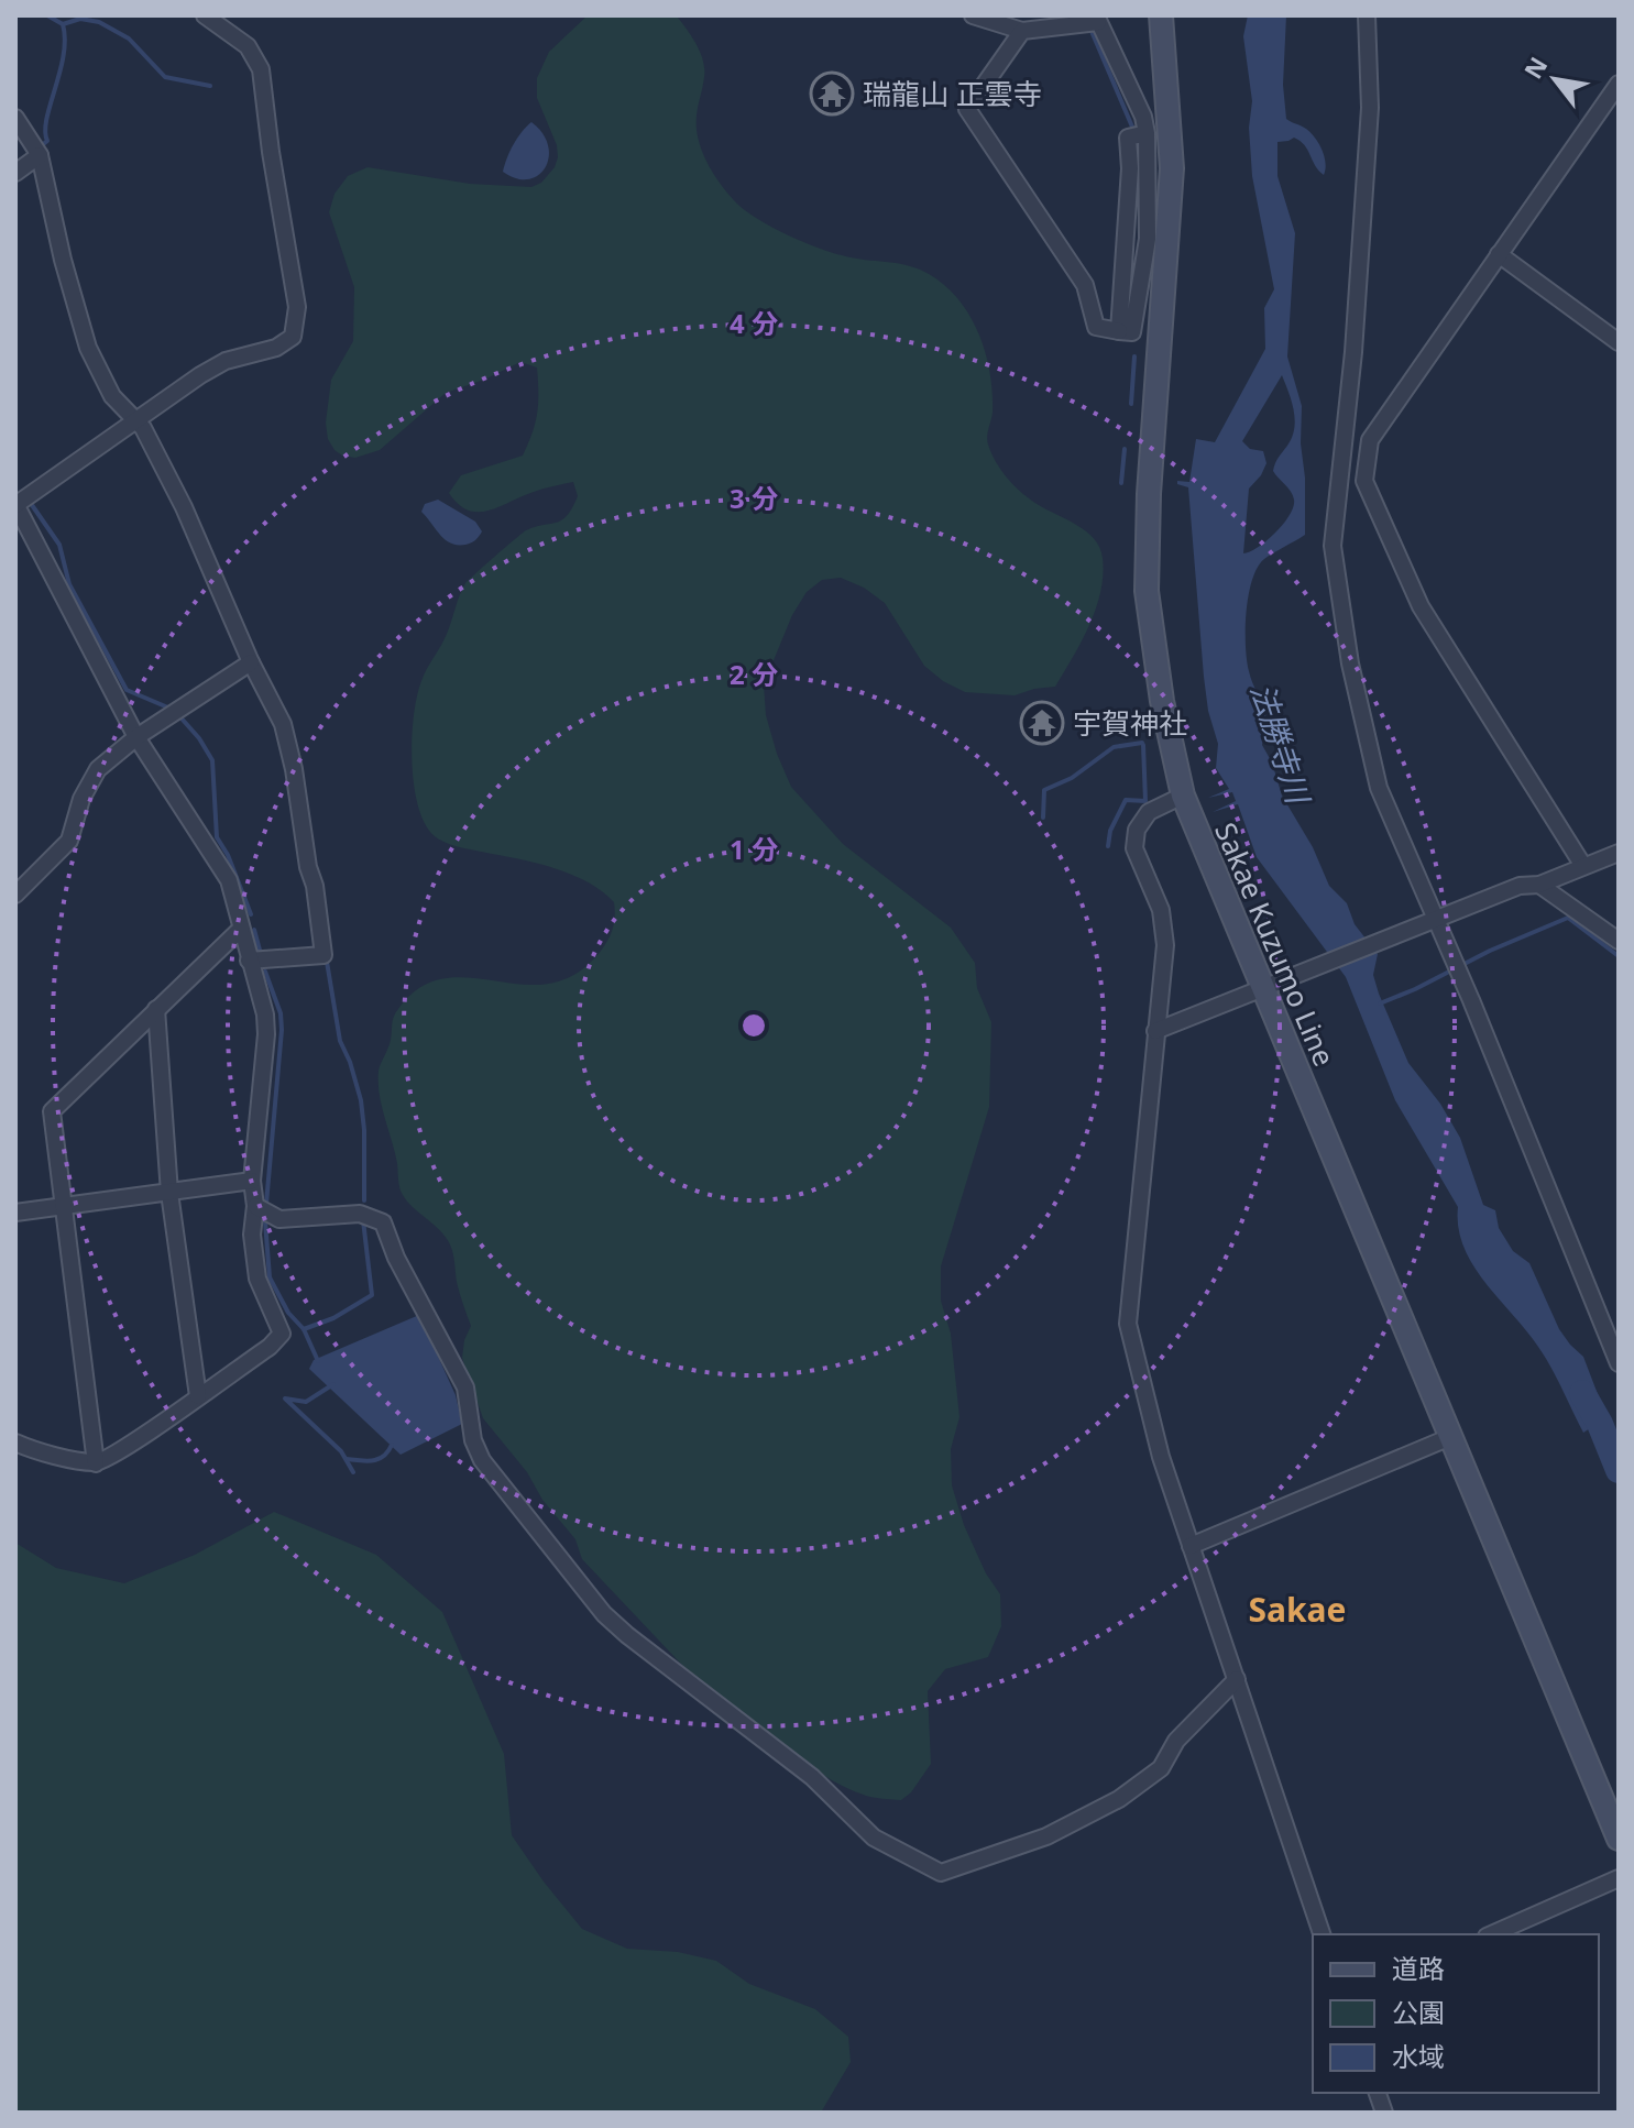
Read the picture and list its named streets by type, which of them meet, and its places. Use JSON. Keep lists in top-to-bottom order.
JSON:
{
  "streets": {
    "main road": ["Sakae Kuzumo Line"]
  },
  "districts": ["Sakae"],
  "water": ["法勝寺川"],
  "places": {
    "temple": ["瑞龍山 正雲寺", "宇賀神社"]
  },
  "legend": ["道路", "公園", "水域"],
  "north": "top left",
  "rings": [
    "4 分",
    "3 分",
    "2 分",
    "1 分"
  ]
}
